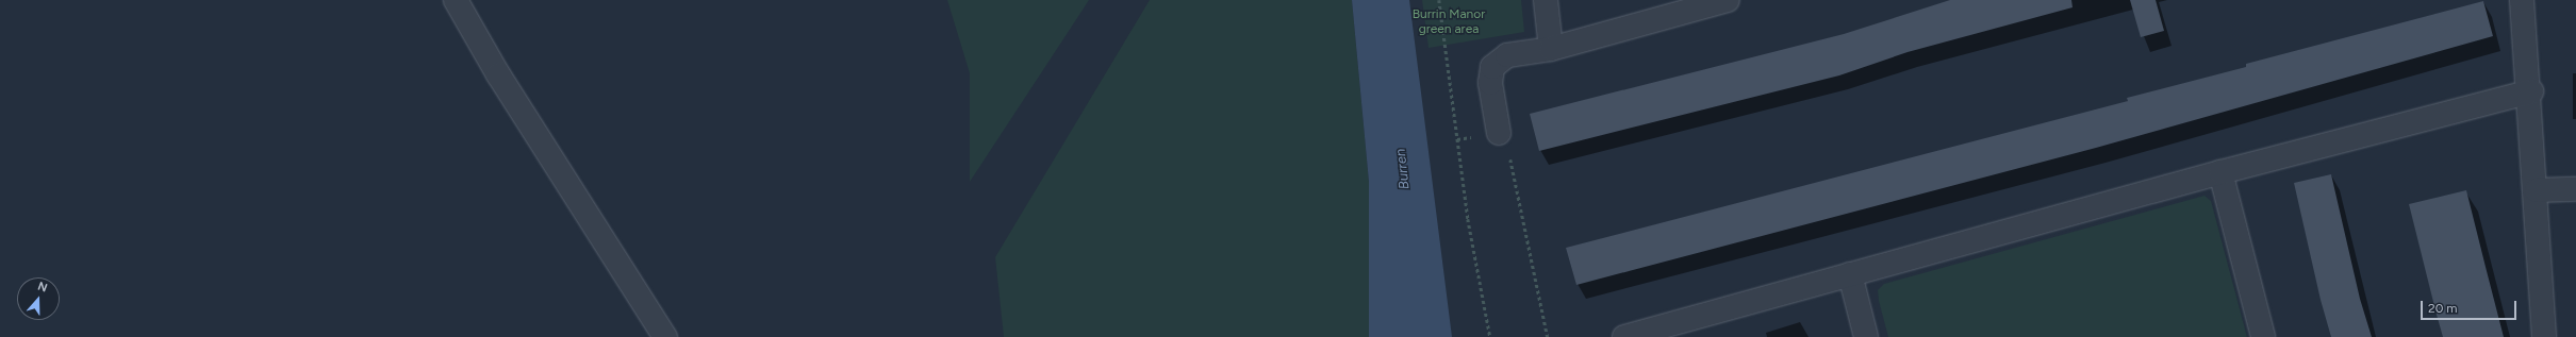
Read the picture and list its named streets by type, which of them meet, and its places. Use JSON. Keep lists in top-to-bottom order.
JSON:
{
  "water": ["Burren"],
  "parks": ["Burrin Manor green area"],
  "scale_bar": "20 m",
  "north": "top"
}
